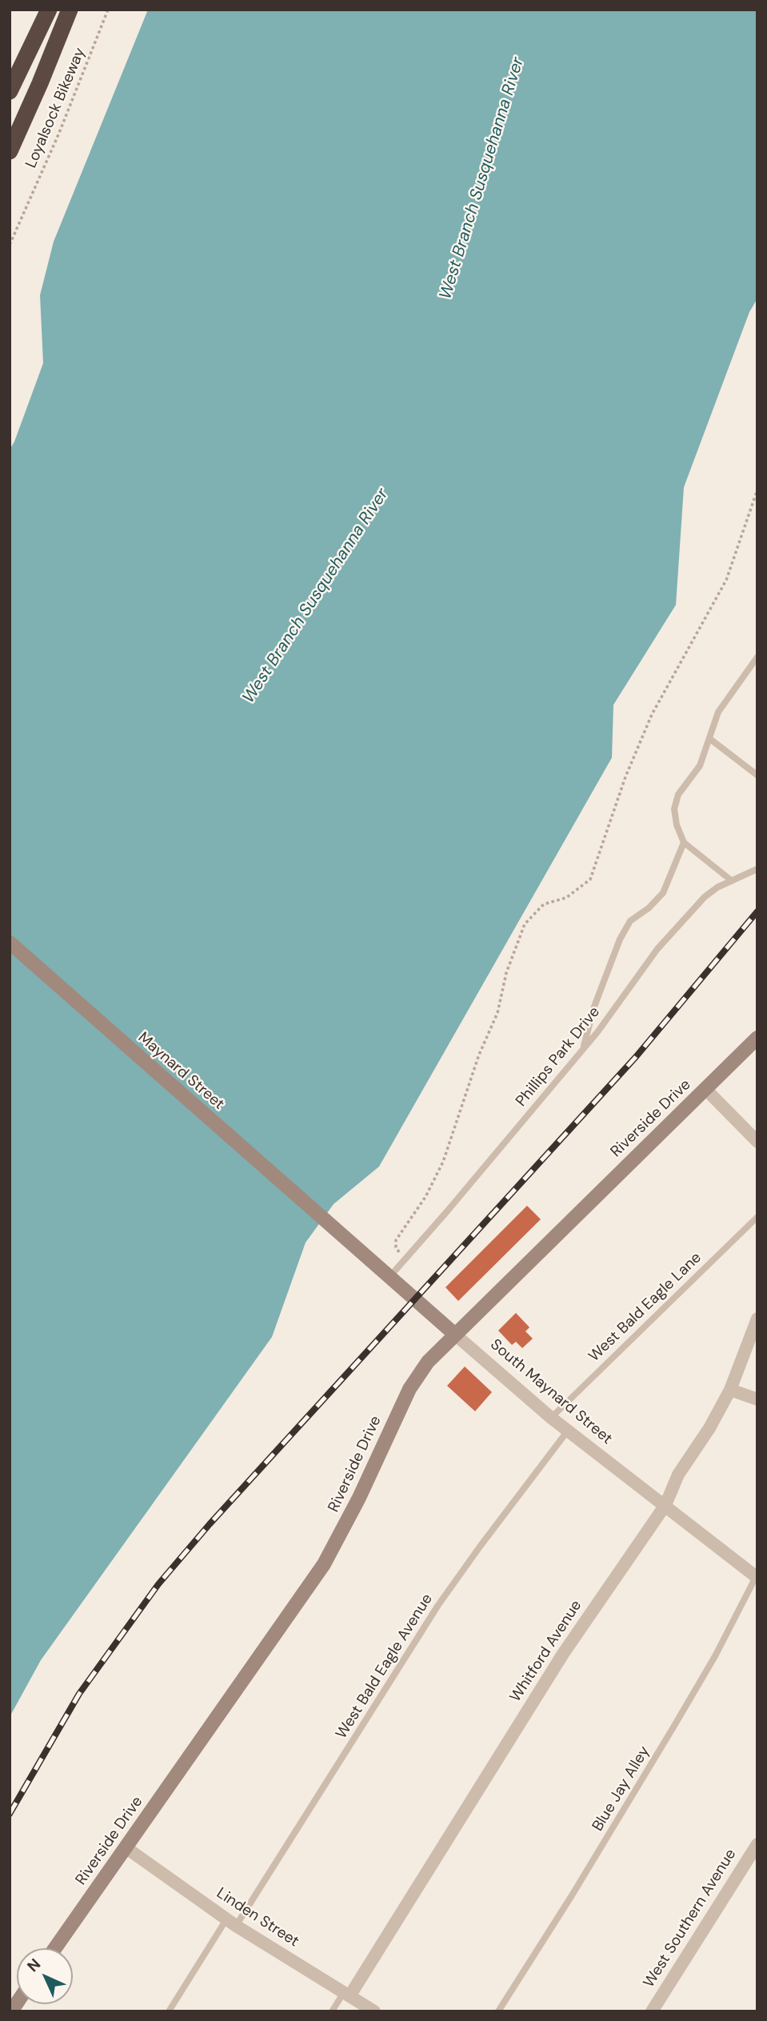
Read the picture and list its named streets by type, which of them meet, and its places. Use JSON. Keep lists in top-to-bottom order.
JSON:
{
  "streets": {
    "main road": ["Maynard Street", "Riverside Drive", "South Maynard Street"],
    "street": ["Whitford Avenue", "Linden Street", "West Southern Avenue"],
    "lane": [
      "Phillips Park Drive",
      "West Bald Eagle Lane",
      "West Bald Eagle Avenue",
      "Blue Jay Alley"
    ],
    "path": ["Loyalsock Bikeway"]
  },
  "crossings": [
    ["Phillips Park Drive", "South Maynard Street"],
    ["Maynard Street", "South Maynard Street"],
    ["Riverside Drive", "South Maynard Street"],
    ["Riverside Drive", "Linden Street"],
    ["West Bald Eagle Lane", "South Maynard Street"],
    ["South Maynard Street", "Whitford Avenue"],
    ["South Maynard Street", "West Bald Eagle Avenue"],
    ["South Maynard Street", "Blue Jay Alley"],
    ["Whitford Avenue", "Linden Street"],
    ["West Bald Eagle Avenue", "Linden Street"]
  ],
  "water": ["West Branch Susquehanna River"],
  "north": "top left"
}
